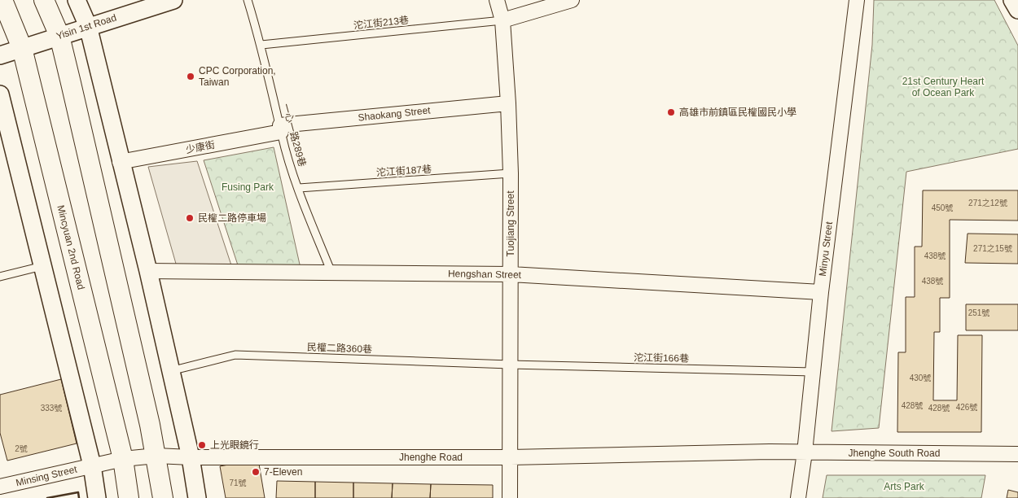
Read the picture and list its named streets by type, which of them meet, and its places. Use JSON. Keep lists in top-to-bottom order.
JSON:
{
  "streets": {
    "main road": ["Mincyuan 2nd Road"],
    "street": [
      "Yisin 1st Road",
      "Shaokang Street",
      "少康街",
      "Tuojiang Street",
      "Minyu Street",
      "Hengshan Street",
      "Jhenghe South Road",
      "Jhenghe Road",
      "Minsing Street"
    ],
    "lane": [
      "沱江街213巷",
      "一心一路289巷",
      "沱江街187巷",
      "民權二路360巷",
      "沱江街166巷"
    ]
  },
  "crossings": [
    ["沱江街213巷", "一心一路289巷"],
    ["沱江街213巷", "Tuojiang Street"],
    ["Yisin 1st Road", "Mincyuan 2nd Road"],
    ["Shaokang Street", "一心一路289巷"],
    ["Shaokang Street", "少康街"],
    ["Shaokang Street", "Tuojiang Street"],
    ["一心一路289巷", "少康街"],
    ["一心一路289巷", "沱江街187巷"],
    ["一心一路289巷", "Hengshan Street"],
    ["沱江街187巷", "Tuojiang Street"],
    ["Tuojiang Street", "Hengshan Street"],
    ["Tuojiang Street", "民權二路360巷"],
    ["Tuojiang Street", "沱江街166巷"],
    ["Tuojiang Street", "Jhenghe Road"],
    ["Mincyuan 2nd Road", "Jhenghe Road"],
    ["Minyu Street", "Hengshan Street"],
    ["Minyu Street", "沱江街166巷"],
    ["Minyu Street", "Jhenghe South Road"],
    ["民權二路360巷", "沱江街166巷"],
    ["Jhenghe South Road", "Jhenghe Road"],
    ["Jhenghe Road", "Minsing Street"]
  ],
  "parks": ["21st Century Heart of Ocean Park", "Fusing Park", "Arts Park"],
  "places": [
    "CPC Corporation, Taiwan",
    "高雄市前鎮區民權國民小學",
    "民權二路停車場",
    "上光眼鏡行",
    "7-Eleven"
  ],
  "house_numbers": [
    "271之12號",
    "450號",
    "271之15號",
    "438號",
    "438號",
    "251號",
    "430號",
    "428號",
    "426號",
    "333號",
    "428號",
    "2號",
    "71號"
  ]
}
